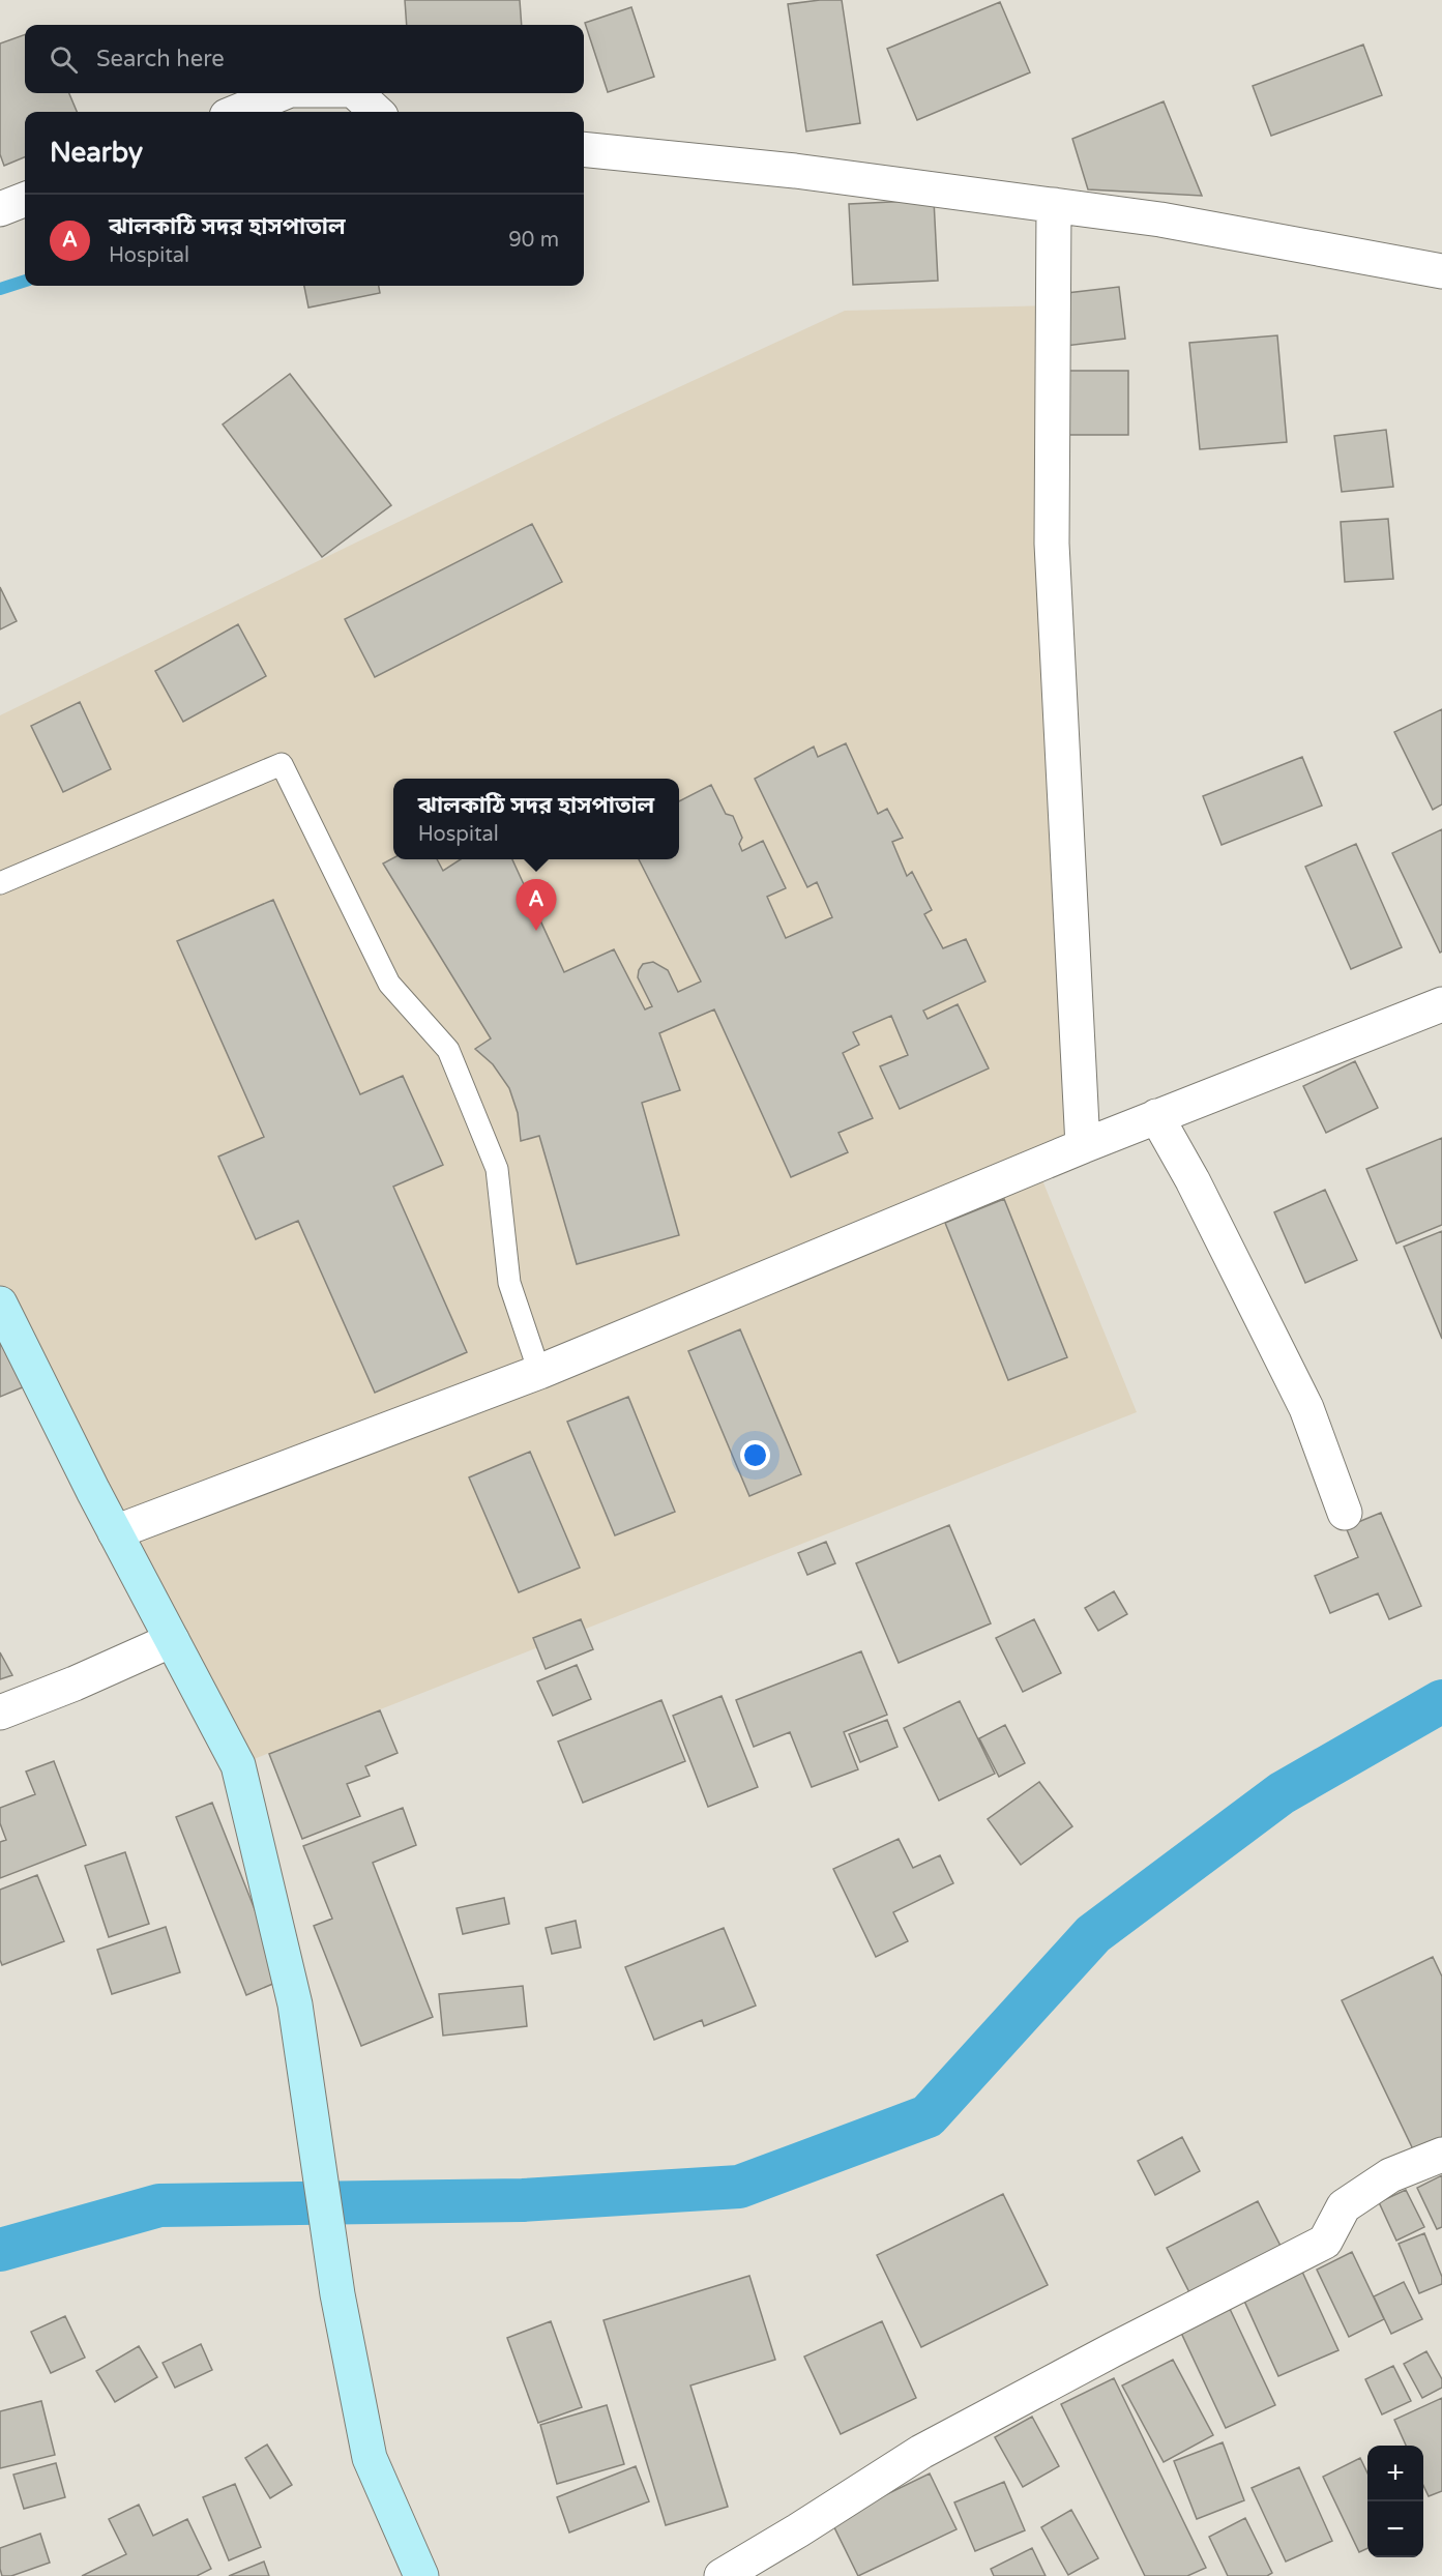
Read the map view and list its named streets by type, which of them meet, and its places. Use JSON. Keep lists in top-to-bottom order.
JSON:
{
  "page": {
    "search": "Search here",
    "heading": "Nearby",
    "list": [
      {
        "mark": "A",
        "name": "ঝালকাঠি সদর হাসপাতাল",
        "note": "Hospital",
        "value": "90 m"
      }
    ],
    "popup": ["ঝালকাঠি সদর হাসপাতাল", "Hospital"],
    "pins": "A",
    "map_buttons": ["+", "−"]
  }
}
